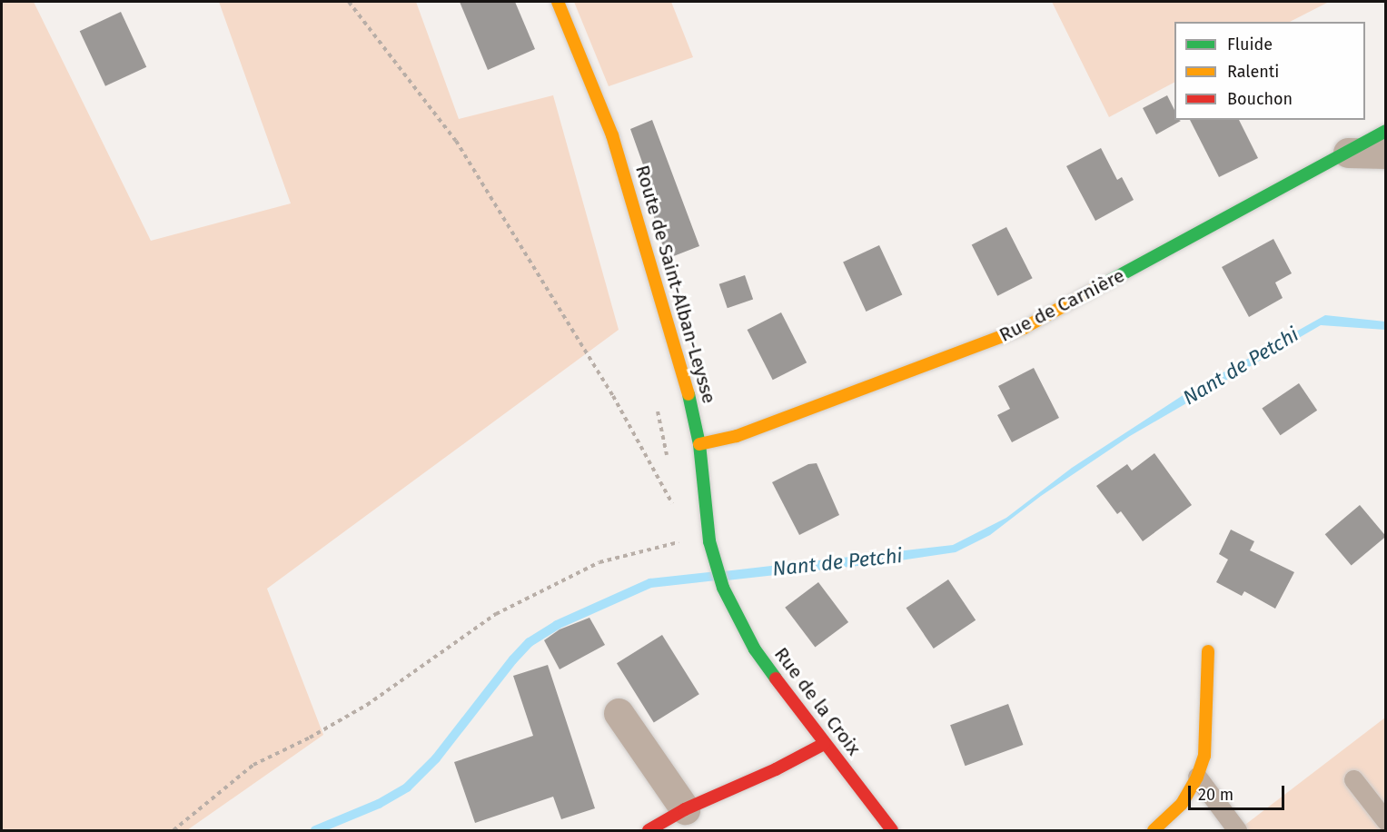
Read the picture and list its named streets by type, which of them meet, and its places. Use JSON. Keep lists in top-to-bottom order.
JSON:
{
  "streets": {
    "street": ["Route de Saint-Alban-Leysse", "Rue de Carnière", "Rue de la Croix"]
  },
  "crossings": [
    ["Route de Saint-Alban-Leysse", "Rue de Carnière"],
    ["Route de Saint-Alban-Leysse", "Rue de la Croix"]
  ],
  "water": ["Nant de Petchi"],
  "legend": ["Fluide", "Ralenti", "Bouchon"],
  "scale_bar": "20 m"
}
